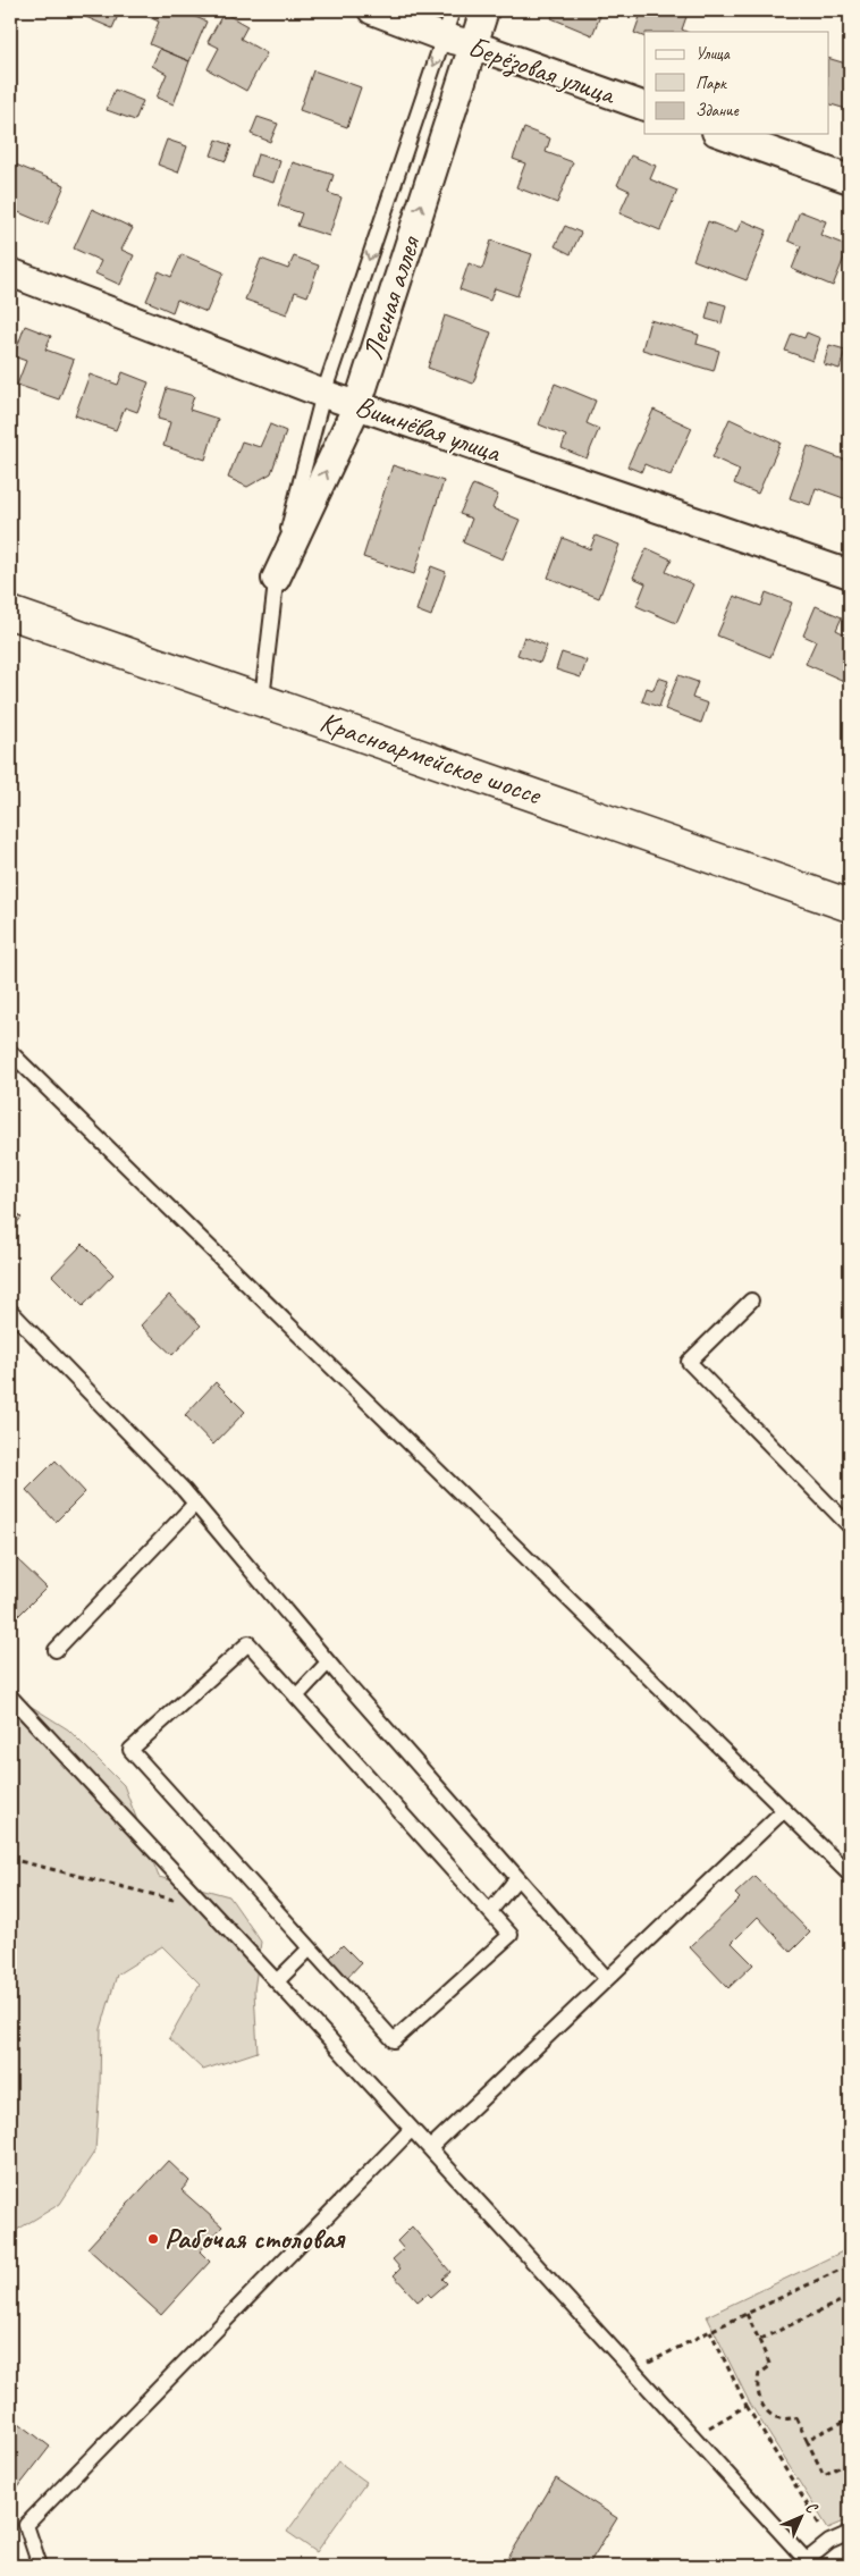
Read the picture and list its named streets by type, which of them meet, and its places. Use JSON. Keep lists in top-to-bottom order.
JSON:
{
  "streets": {
    "main road": ["Красноармейское шоссе"],
    "street": ["Берёзовая улица", "Лесная аллея", "Вишнёвая улица"]
  },
  "crossings": [
    ["Берёзовая улица", "Лесная аллея"],
    ["Лесная аллея", "Вишнёвая улица"]
  ],
  "one_way": ["Лесная аллея"],
  "places": ["Рабочая столовая"],
  "legend": ["Улица", "Парк", "Здание"],
  "north": "top right"
}
